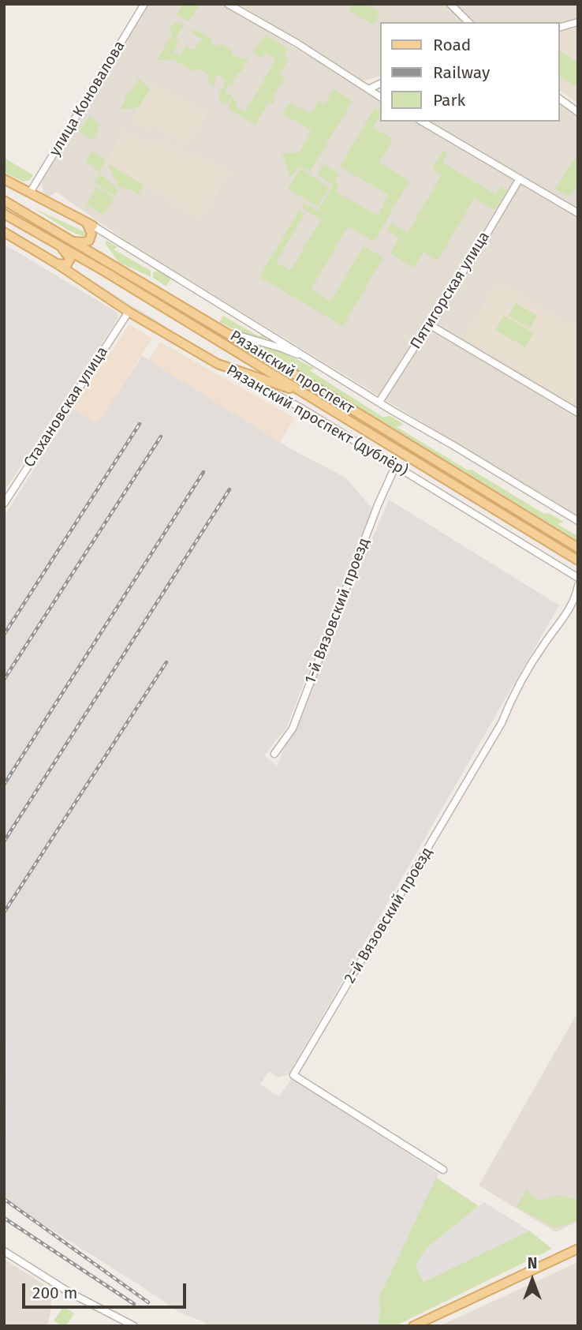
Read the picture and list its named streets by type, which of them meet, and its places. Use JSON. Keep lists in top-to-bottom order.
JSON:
{
  "streets": {
    "main road": ["Рязанский проспект", "Рязанский проспект (дублёр)"],
    "street": [
      "улица Коновалова",
      "Пятигорская улица",
      "Стахановская улица",
      "1-й Вязовский проезд",
      "2-й Вязовский проезд"
    ]
  },
  "crossings": [
    ["Стахановская улица", "Рязанский проспект (дублёр)"],
    ["Рязанский проспект (дублёр)", "1-й Вязовский проезд"]
  ],
  "legend": ["Road", "Railway", "Park"],
  "scale_bar": "200 m",
  "north": "top"
}
